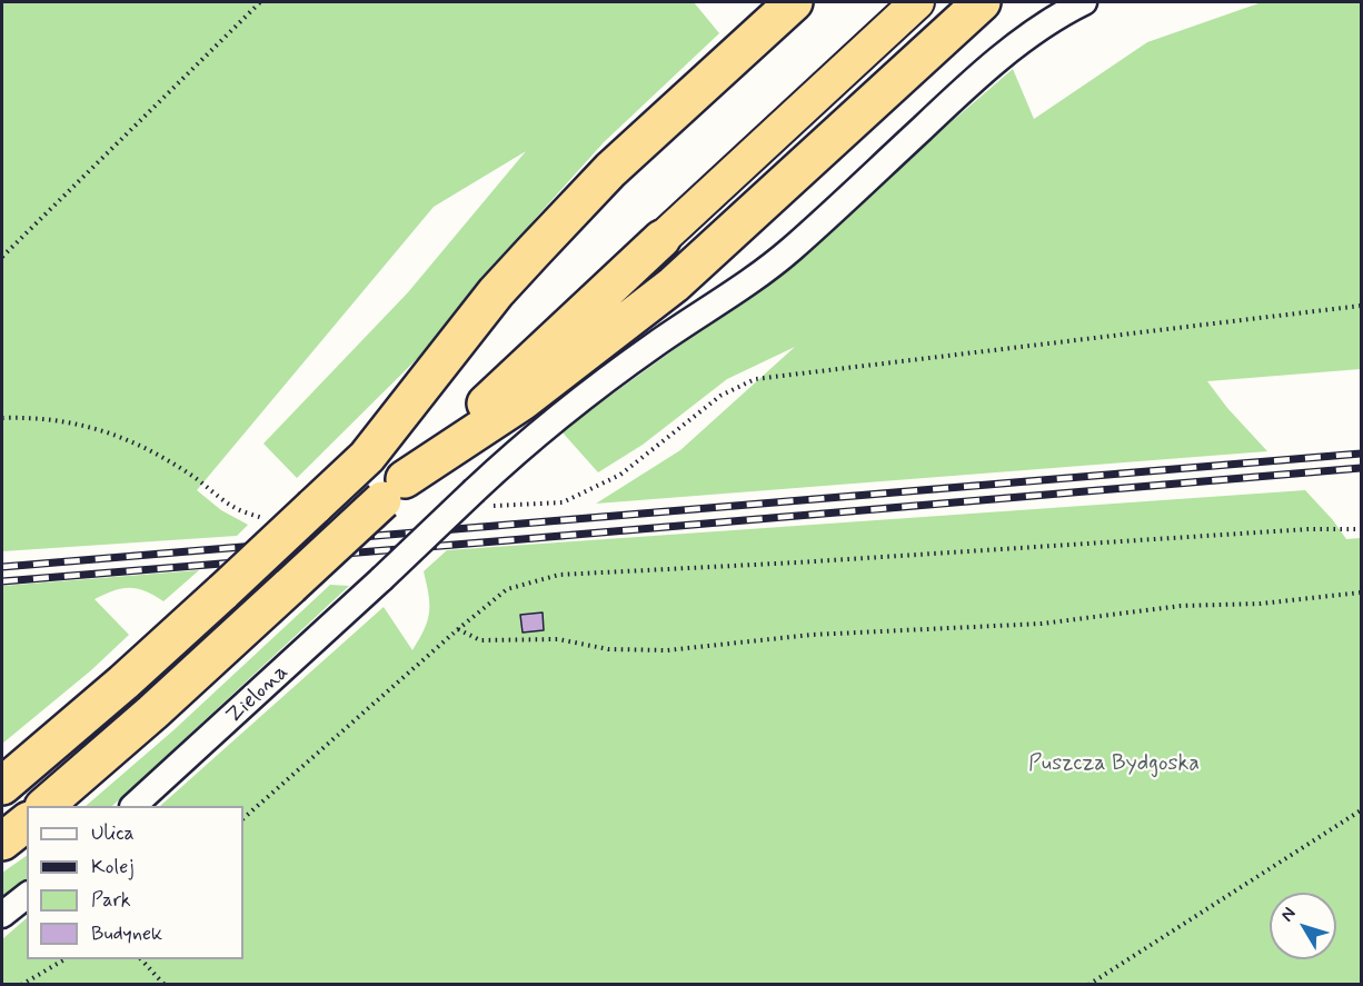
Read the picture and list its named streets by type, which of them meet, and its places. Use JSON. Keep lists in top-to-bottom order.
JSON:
{
  "streets": {
    "street": ["Zielona"]
  },
  "parks": ["Puszcza Bydgoska"],
  "legend": [
    "Ulica",
    "Kolej",
    "Park",
    "Budynek"
  ],
  "north": "top left"
}
